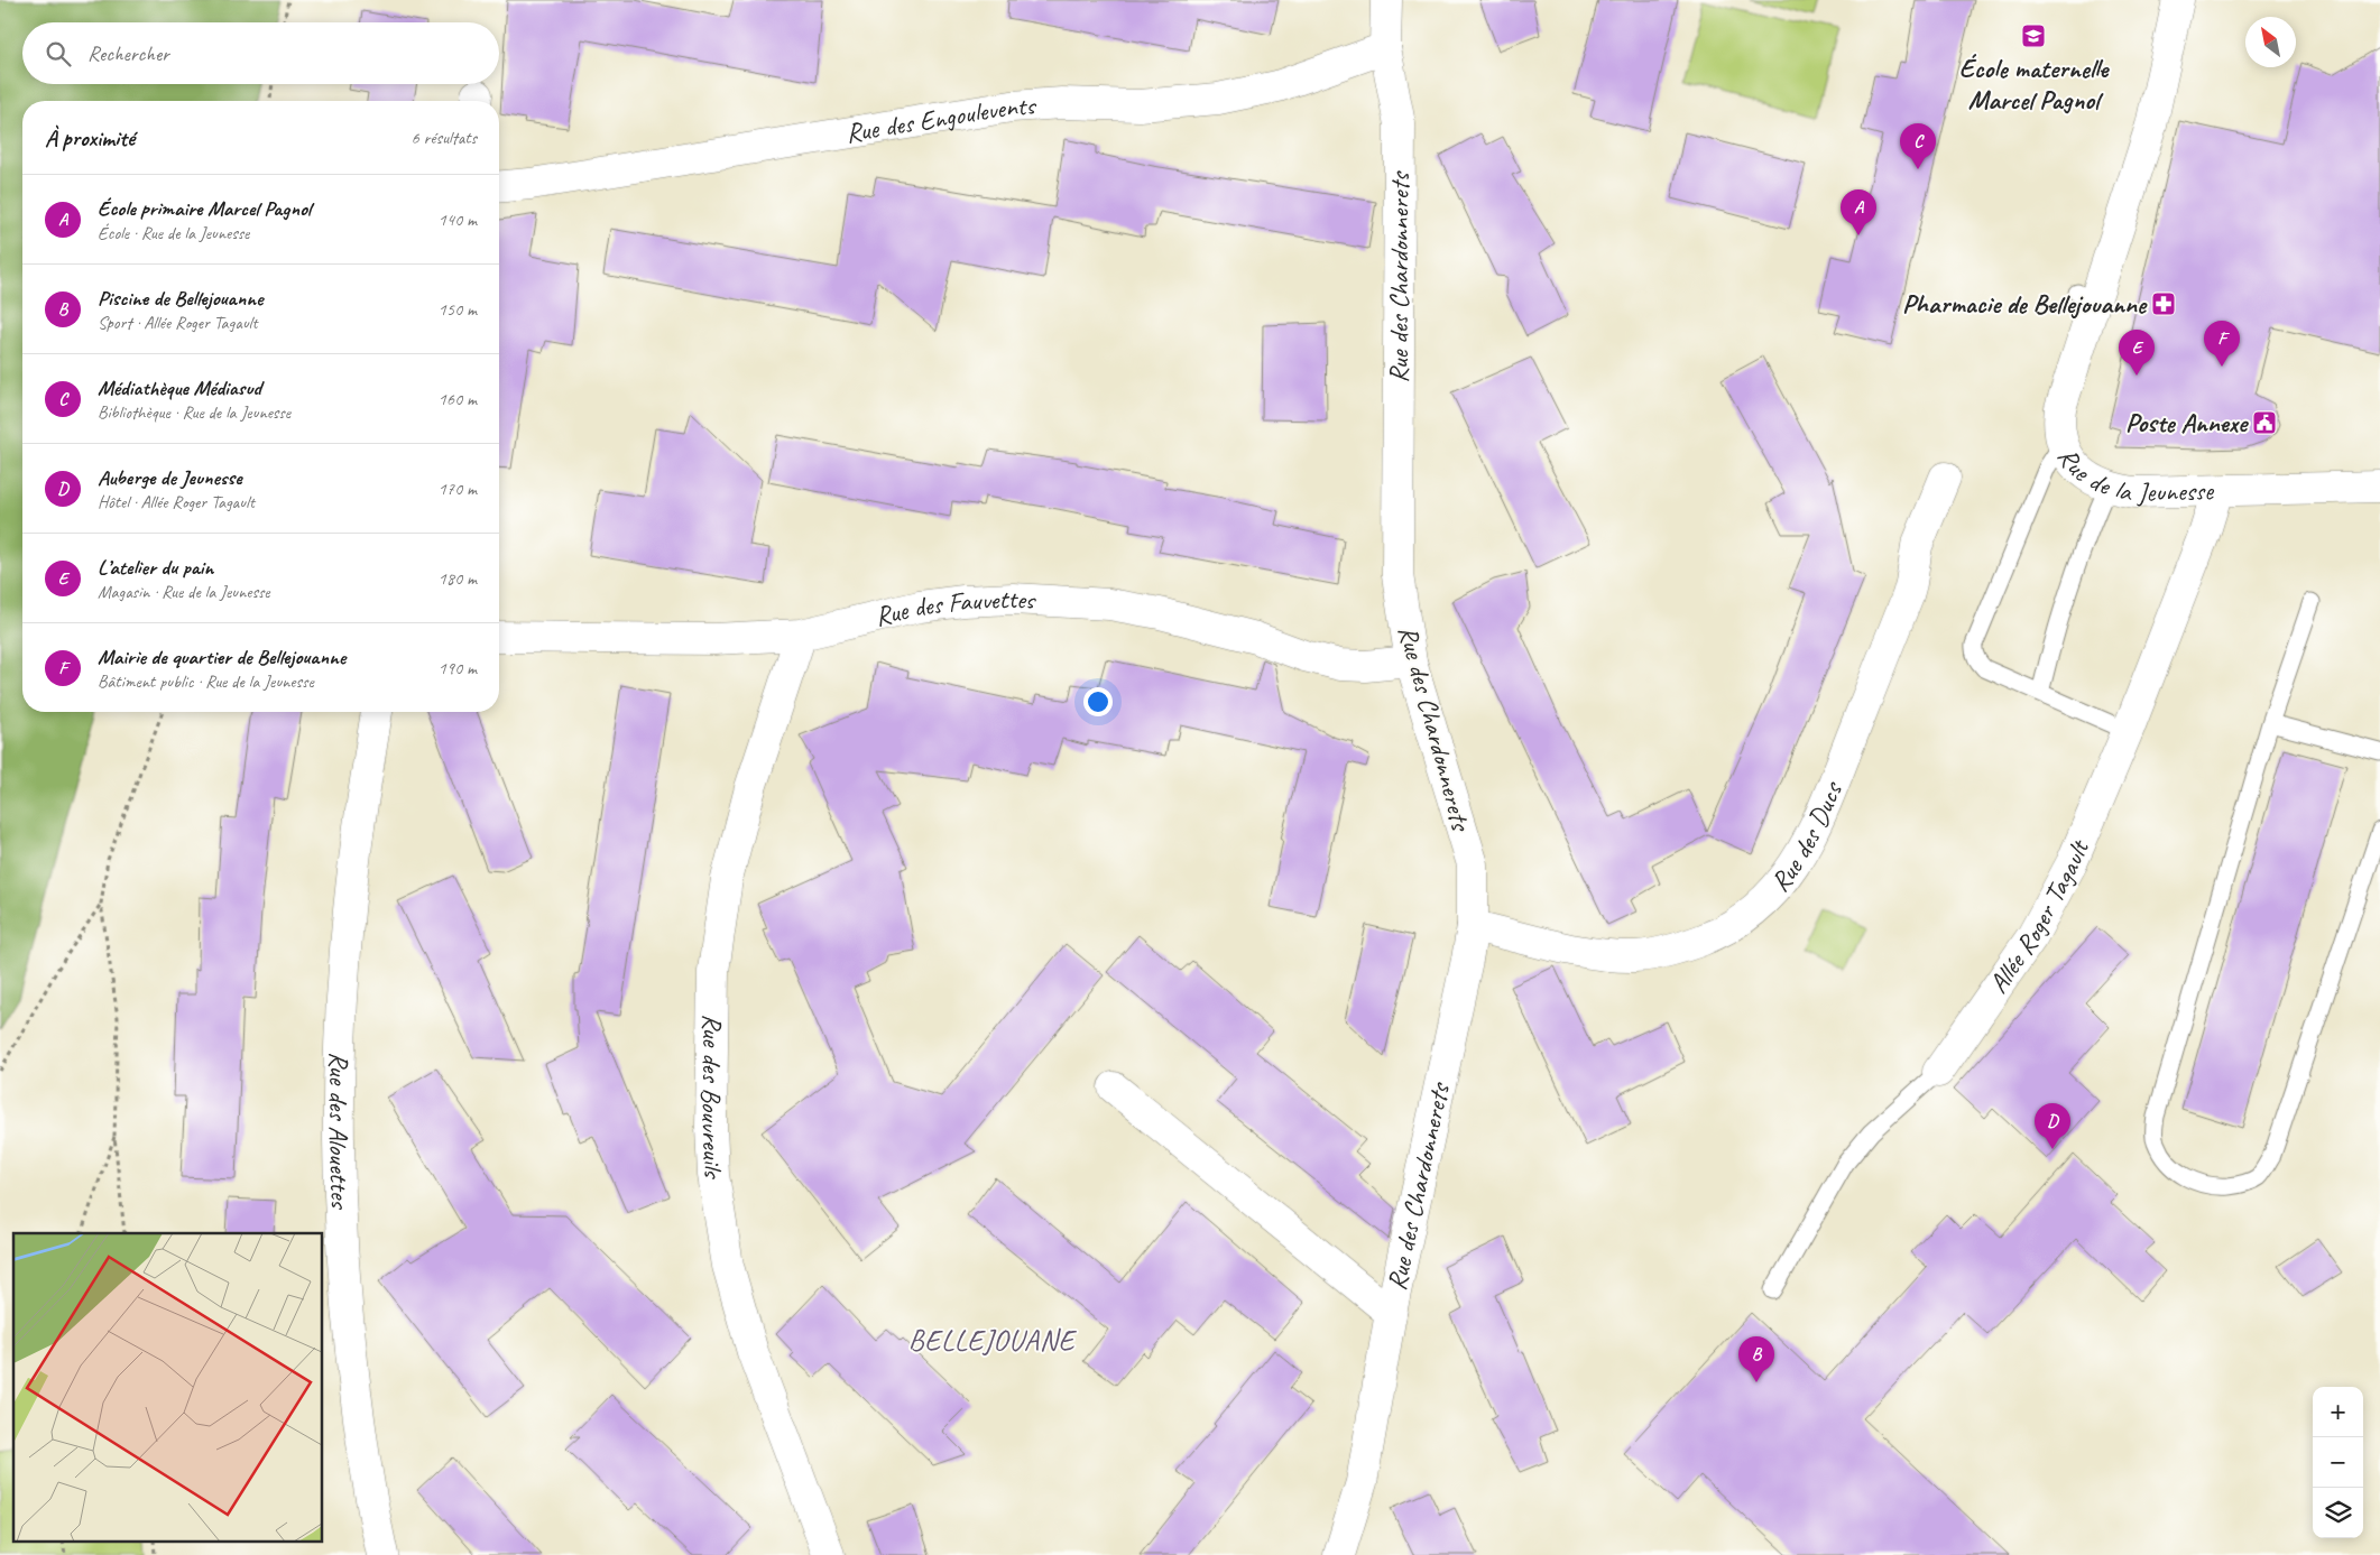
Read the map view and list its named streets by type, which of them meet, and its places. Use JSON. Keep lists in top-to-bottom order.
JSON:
{
  "streets": {
    "street": [
      "Rue des Engoulevents",
      "Rue des Chardonnerets",
      "Rue de la Jeunesse",
      "Rue des Fauvettes",
      "Rue des Ducs",
      "Allée Roger Tagault",
      "Rue des Bouvreuils",
      "Rue des Alouettes"
    ]
  },
  "crossings": [
    ["Rue des Engoulevents", "Rue des Chardonnerets"],
    ["Rue des Chardonnerets", "Rue des Fauvettes"],
    ["Rue des Chardonnerets", "Rue des Ducs"],
    ["Rue de la Jeunesse", "Allée Roger Tagault"],
    ["Rue des Fauvettes", "Rue des Bouvreuils"]
  ],
  "districts": ["BELLEJOUANE"],
  "places": {
    "school or university": ["École maternelle Marcel Pagnol"],
    "pharmacy": ["Pharmacie de Bellejouanne"],
    "public building": ["Poste Annexe"]
  },
  "north": "top left",
  "page": {
    "search": "Rechercher",
    "heading": ["À proximité", "6 résultats"],
    "pins": [
      "C",
      "A",
      "F",
      "E",
      "D",
      "B"
    ],
    "list": [
      {
        "mark": "A",
        "name": "École primaire Marcel Pagnol",
        "note": "École · Rue de la Jeunesse",
        "value": "140 m"
      },
      {
        "mark": "B",
        "name": "Piscine de Bellejouanne",
        "note": "Sport · Allée Roger Tagault",
        "value": "150 m"
      },
      {
        "mark": "C",
        "name": "Médiathèque Médiasud",
        "note": "Bibliothèque · Rue de la Jeunesse",
        "value": "160 m"
      },
      {
        "mark": "D",
        "name": "Auberge de Jeunesse",
        "note": "Hôtel · Allée Roger Tagault",
        "value": "170 m"
      },
      {
        "mark": "E",
        "name": "L’atelier du pain",
        "note": "Magasin · Rue de la Jeunesse",
        "value": "180 m"
      },
      {
        "mark": "F",
        "name": "Mairie de quartier de Bellejouanne",
        "note": "Bâtiment public · Rue de la Jeunesse",
        "value": "190 m"
      }
    ],
    "map_buttons": ["+", "−"]
  }
}
